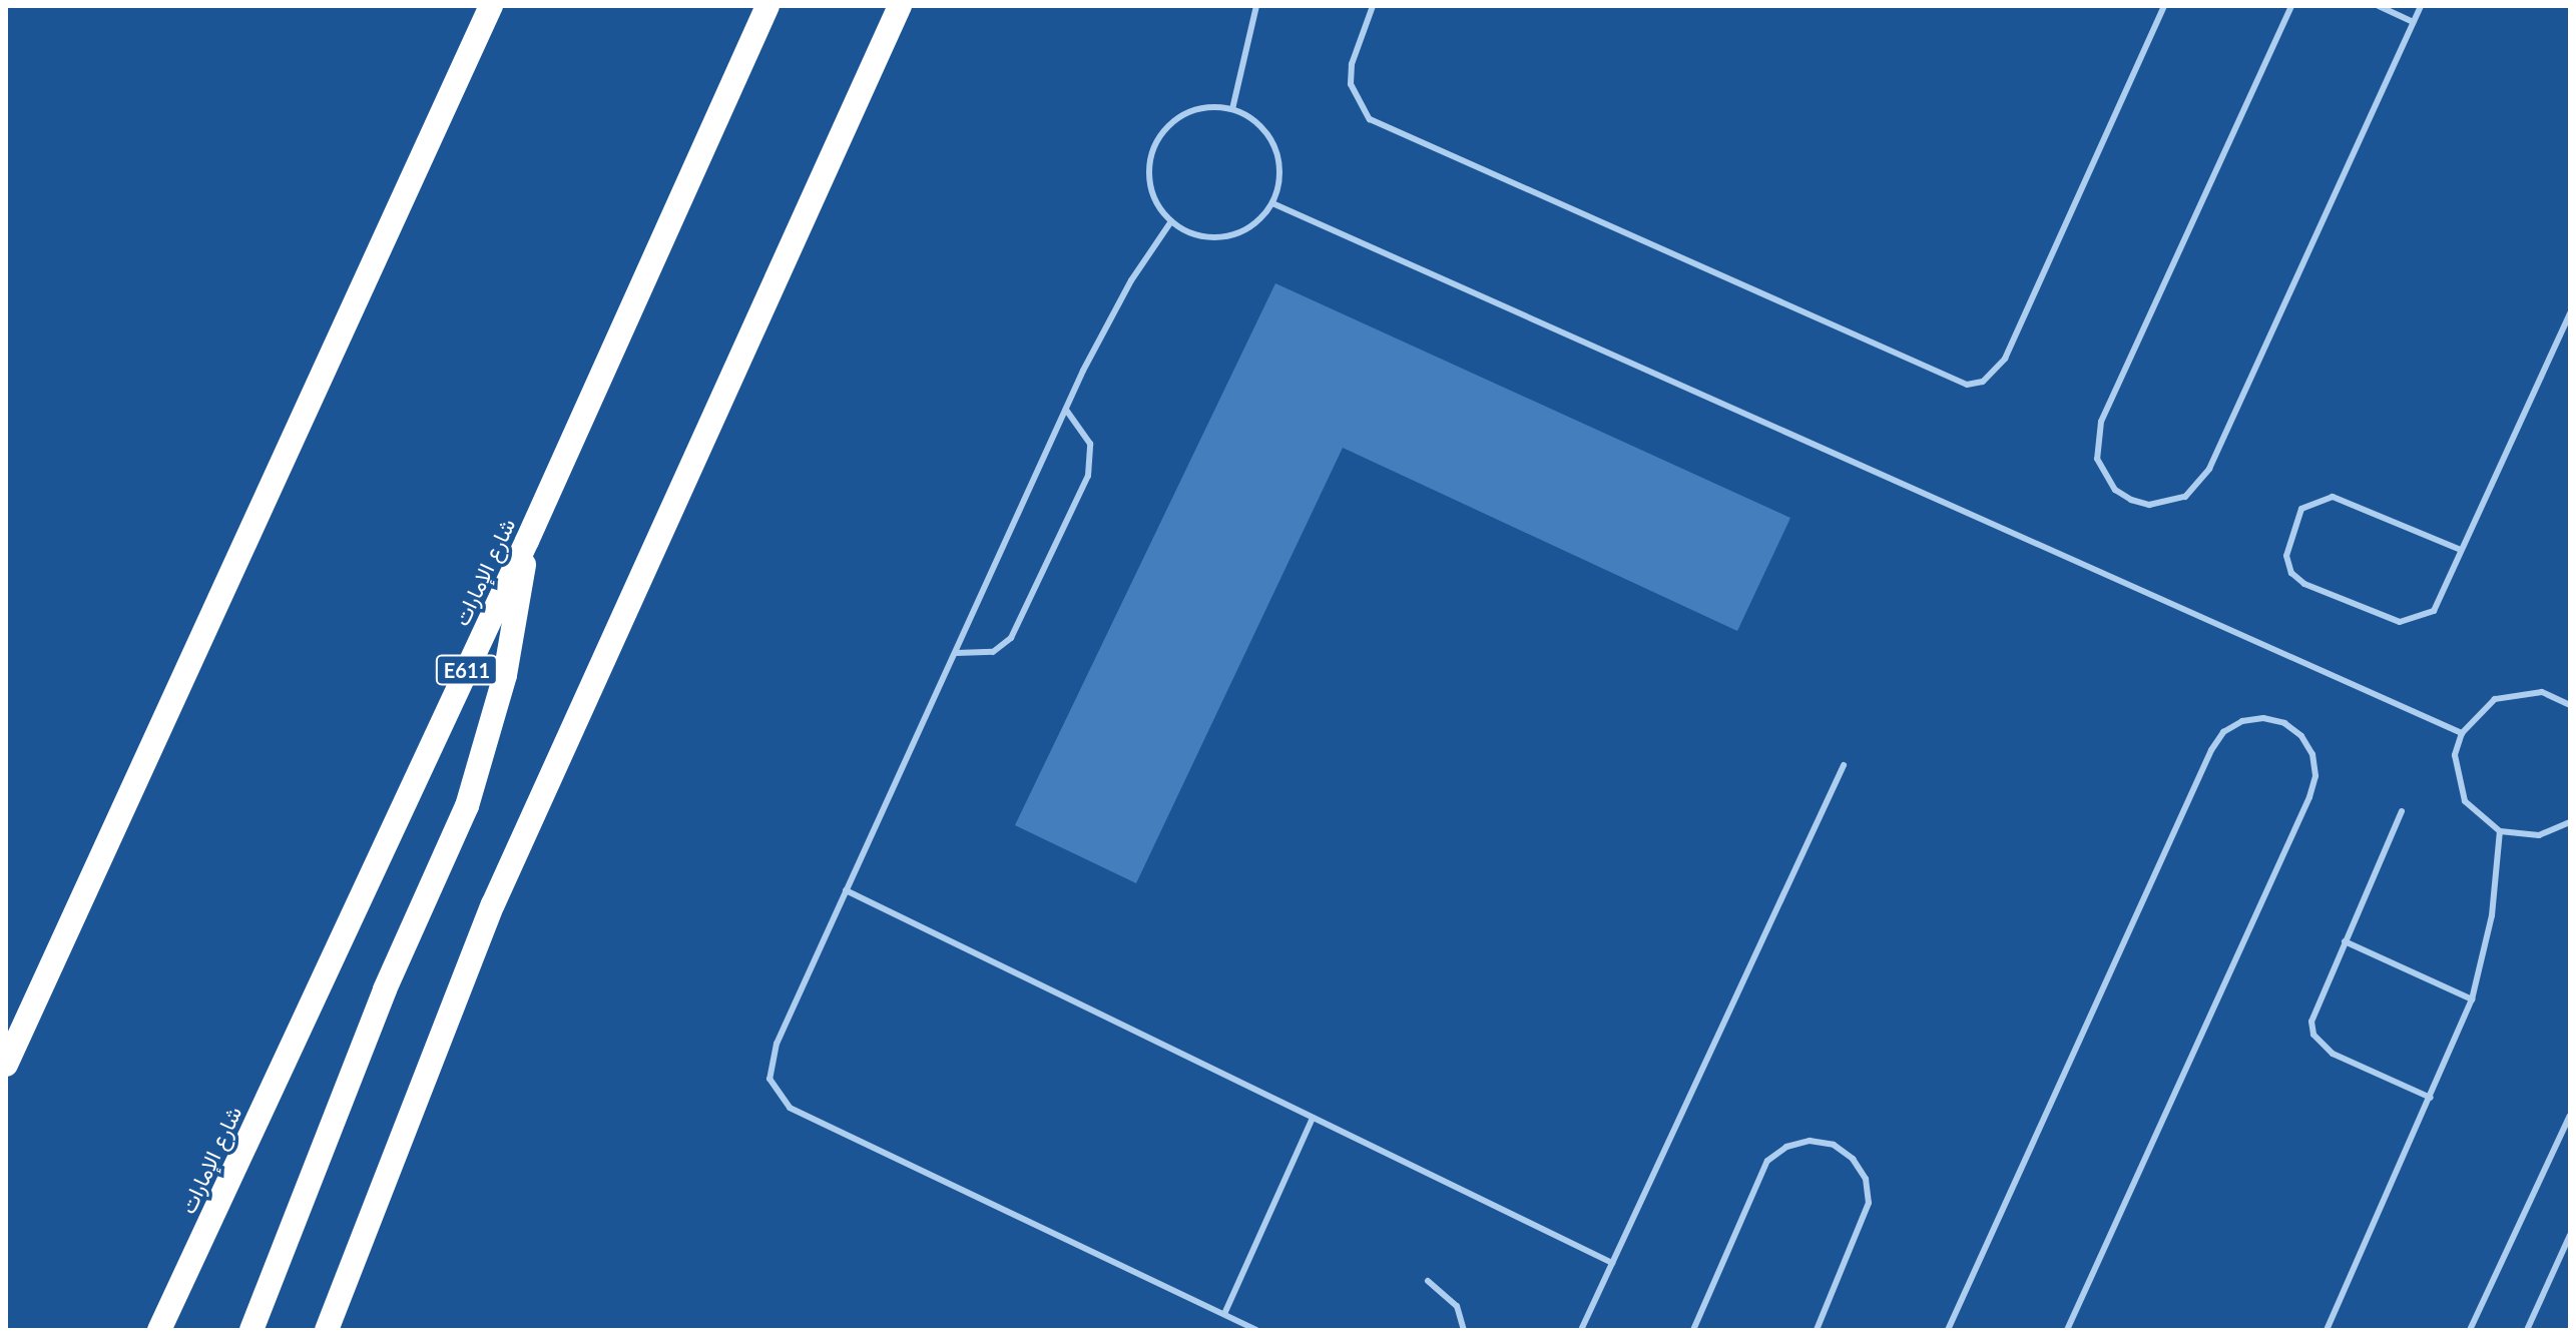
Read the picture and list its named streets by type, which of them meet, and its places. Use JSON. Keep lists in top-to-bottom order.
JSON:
{
  "streets": {
    "highway": ["شارع الإمارات", "E611"]
  }
}
